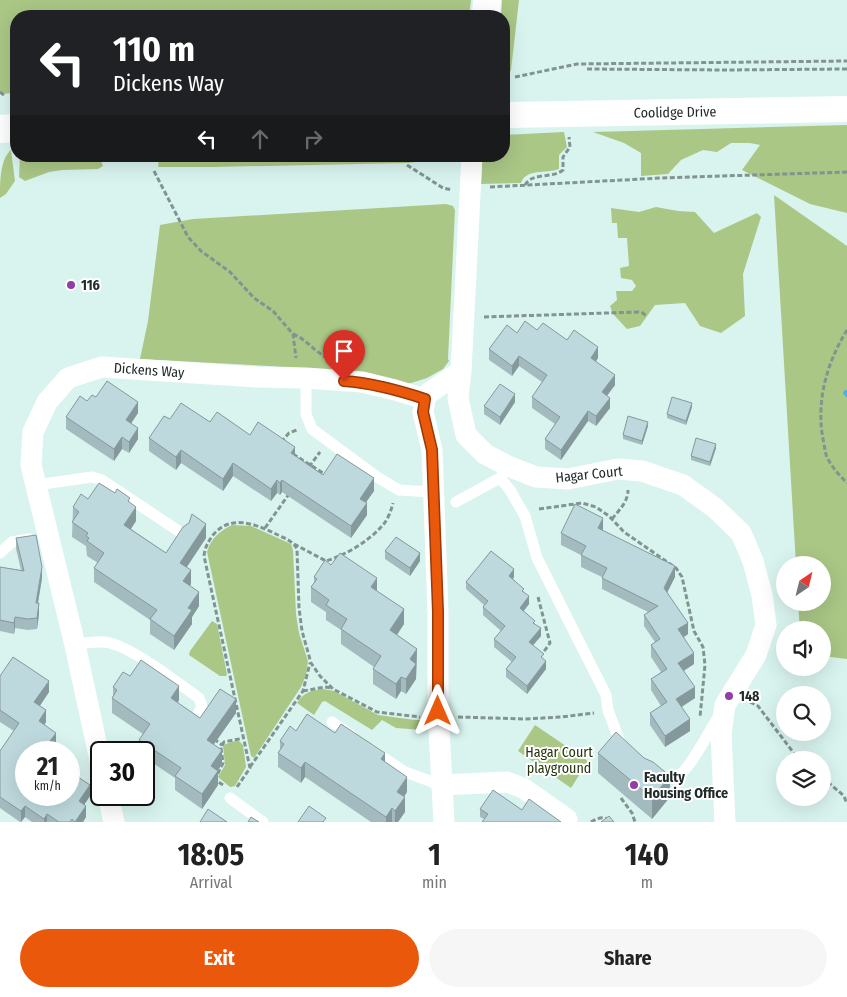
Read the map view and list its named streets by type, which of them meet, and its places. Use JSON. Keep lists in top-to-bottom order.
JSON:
{
  "streets": {
    "street": ["Coolidge Drive", "Dickens Way", "Hagar Court"]
  },
  "parks": ["Hagar Court playground"],
  "places": ["116", "148", "Faculty Housing Office"],
  "north": "top right",
  "page": {
    "turn": ["110 m", "Dickens Way"],
    "speed": "21 km/h",
    "limit": "30",
    "eta": [
      "18:05",
      "Arrival",
      "1",
      "min",
      "140",
      "m"
    ],
    "buttons": ["Exit", "Share"]
  }
}
